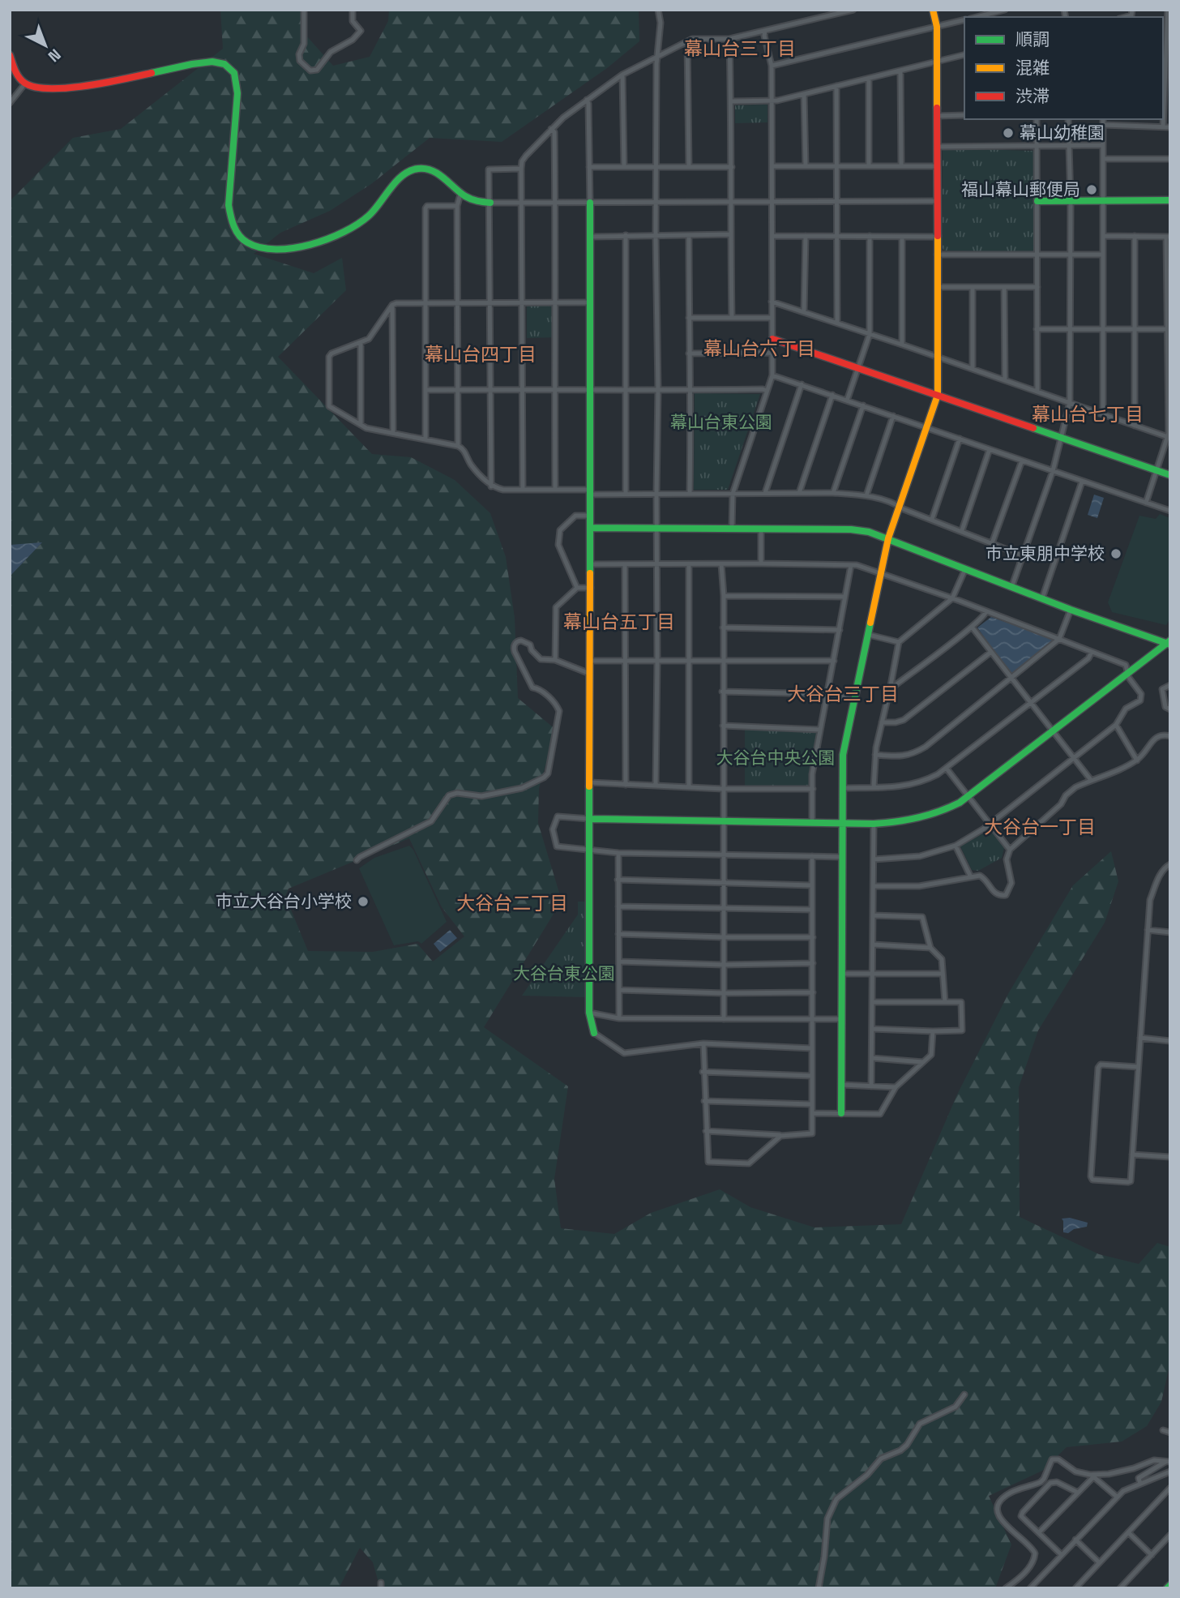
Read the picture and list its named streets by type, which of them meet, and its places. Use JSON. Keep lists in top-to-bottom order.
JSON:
{
  "districts": [
    "幕山台三丁目",
    "幕山台六丁目",
    "幕山台四丁目",
    "幕山台七丁目",
    "幕山台五丁目",
    "大谷台三丁目",
    "大谷台一丁目",
    "大谷台二丁目"
  ],
  "parks": ["幕山台東公園", "大谷台中央公園", "大谷台東公園"],
  "places": [
    "幕山幼稚園",
    "福山幕山郵便局",
    "市立東朋中学校",
    "市立大谷台小学校"
  ],
  "legend": ["順調", "混雑", "渋滞"],
  "north": "bottom right"
}
